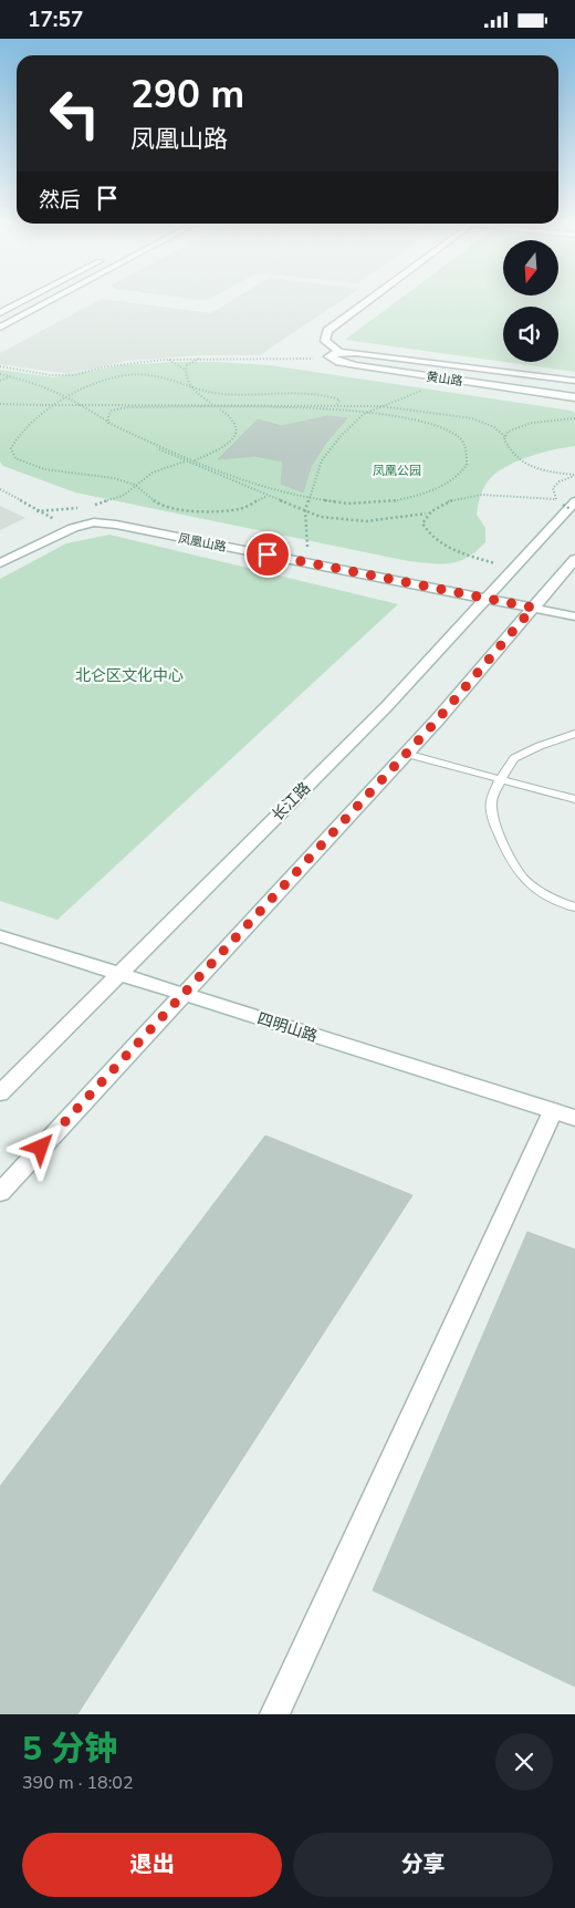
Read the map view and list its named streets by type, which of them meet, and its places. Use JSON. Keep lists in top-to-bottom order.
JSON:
{
  "streets": {
    "street": [
      "黄山路",
      "凤凰山路",
      "长江路",
      "四明山路"
    ]
  },
  "crossings": [
    ["凤凰山路", "长江路"],
    ["长江路", "四明山路"]
  ],
  "parks": ["凤凰公园", "北仑区文化中心"],
  "north": "bottom",
  "page": {
    "status": "17:57",
    "turn": ["290 m", "凤凰山路"],
    "then": "然后",
    "heading": ["5 分钟", "390 m · 18:02"],
    "buttons": ["退出", "分享"]
  }
}
